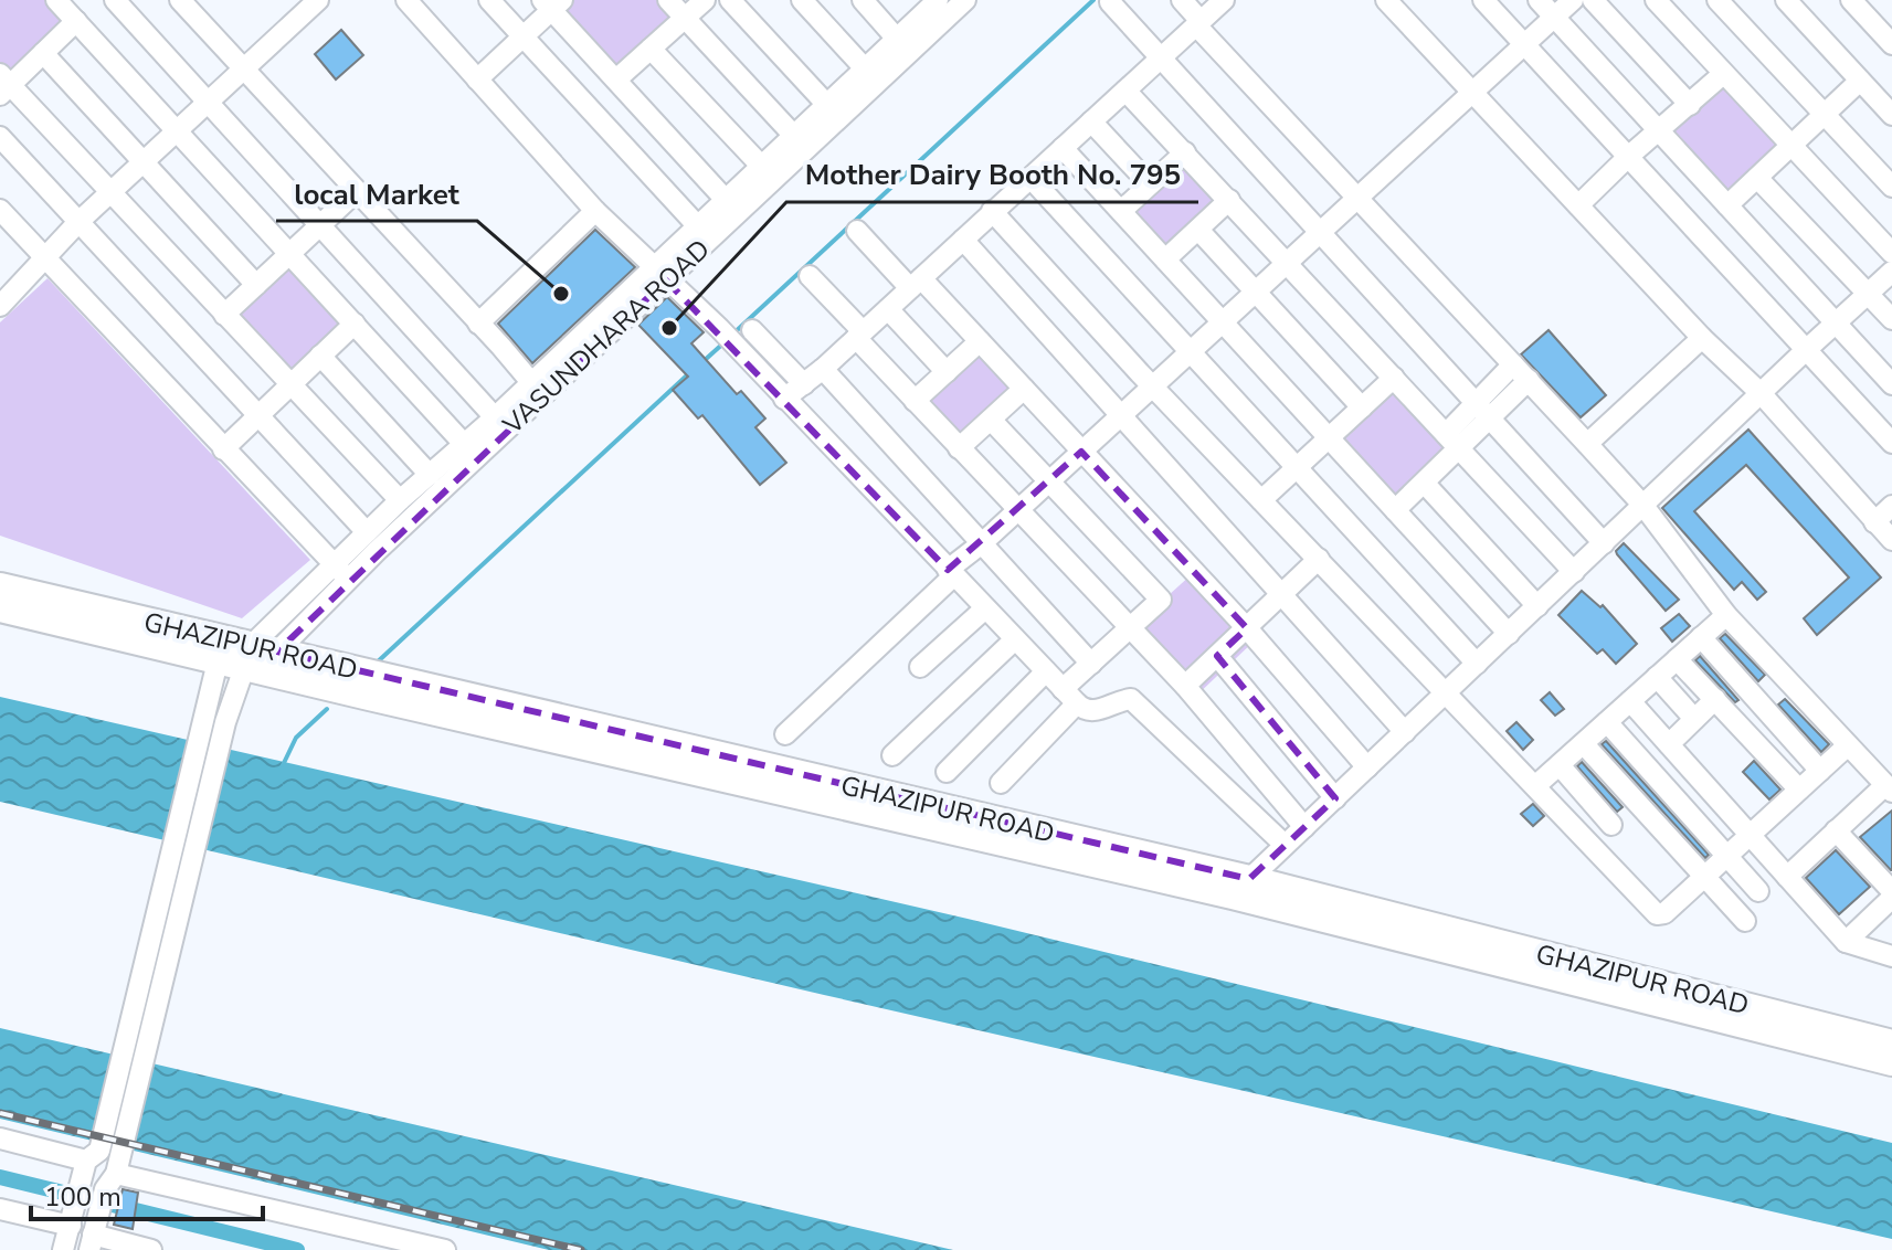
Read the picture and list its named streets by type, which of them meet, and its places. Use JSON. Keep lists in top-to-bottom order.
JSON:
{
  "streets": {
    "main road": ["GHAZIPUR ROAD"],
    "street": ["VASUNDHARA ROAD"]
  },
  "crossings": [
    ["VASUNDHARA ROAD", "GHAZIPUR ROAD"]
  ],
  "places": ["local Market", "Mother Dairy Booth No. 795"],
  "scale_bar": "100 m"
}
